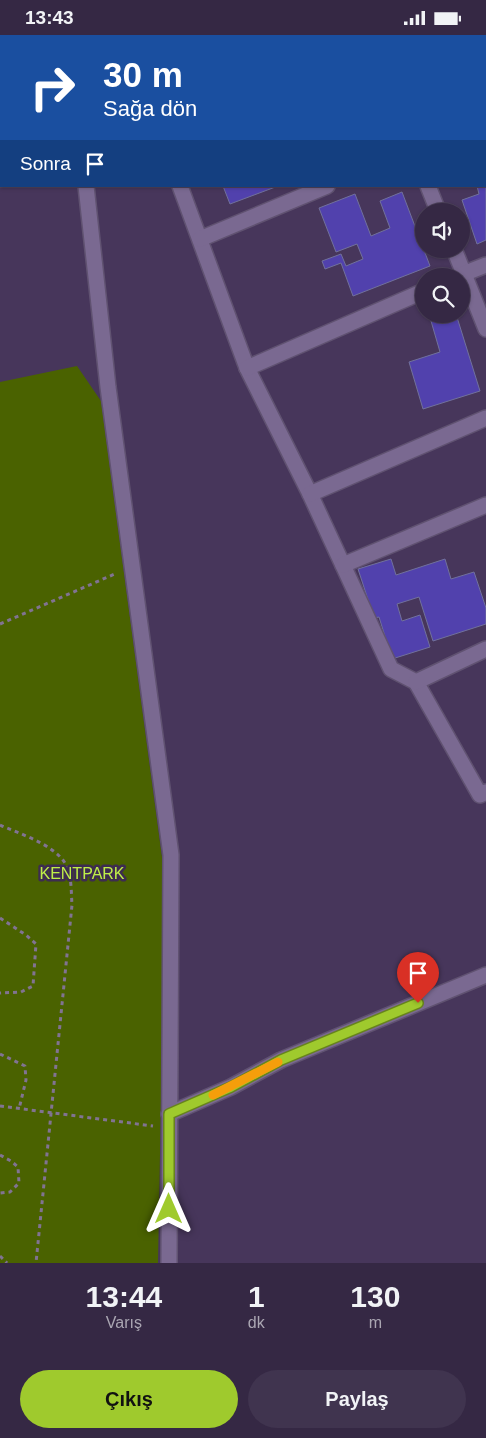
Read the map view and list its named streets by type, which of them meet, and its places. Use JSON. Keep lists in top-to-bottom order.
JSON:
{
  "parks": ["KENTPARK"],
  "page": {
    "status": "13:43",
    "turn": ["30 m", "Sağa dön"],
    "then": "Sonra",
    "eta": [
      "13:44",
      "Varış",
      "1",
      "dk",
      "130",
      "m"
    ],
    "buttons": ["Çıkış", "Paylaş"]
  }
}
